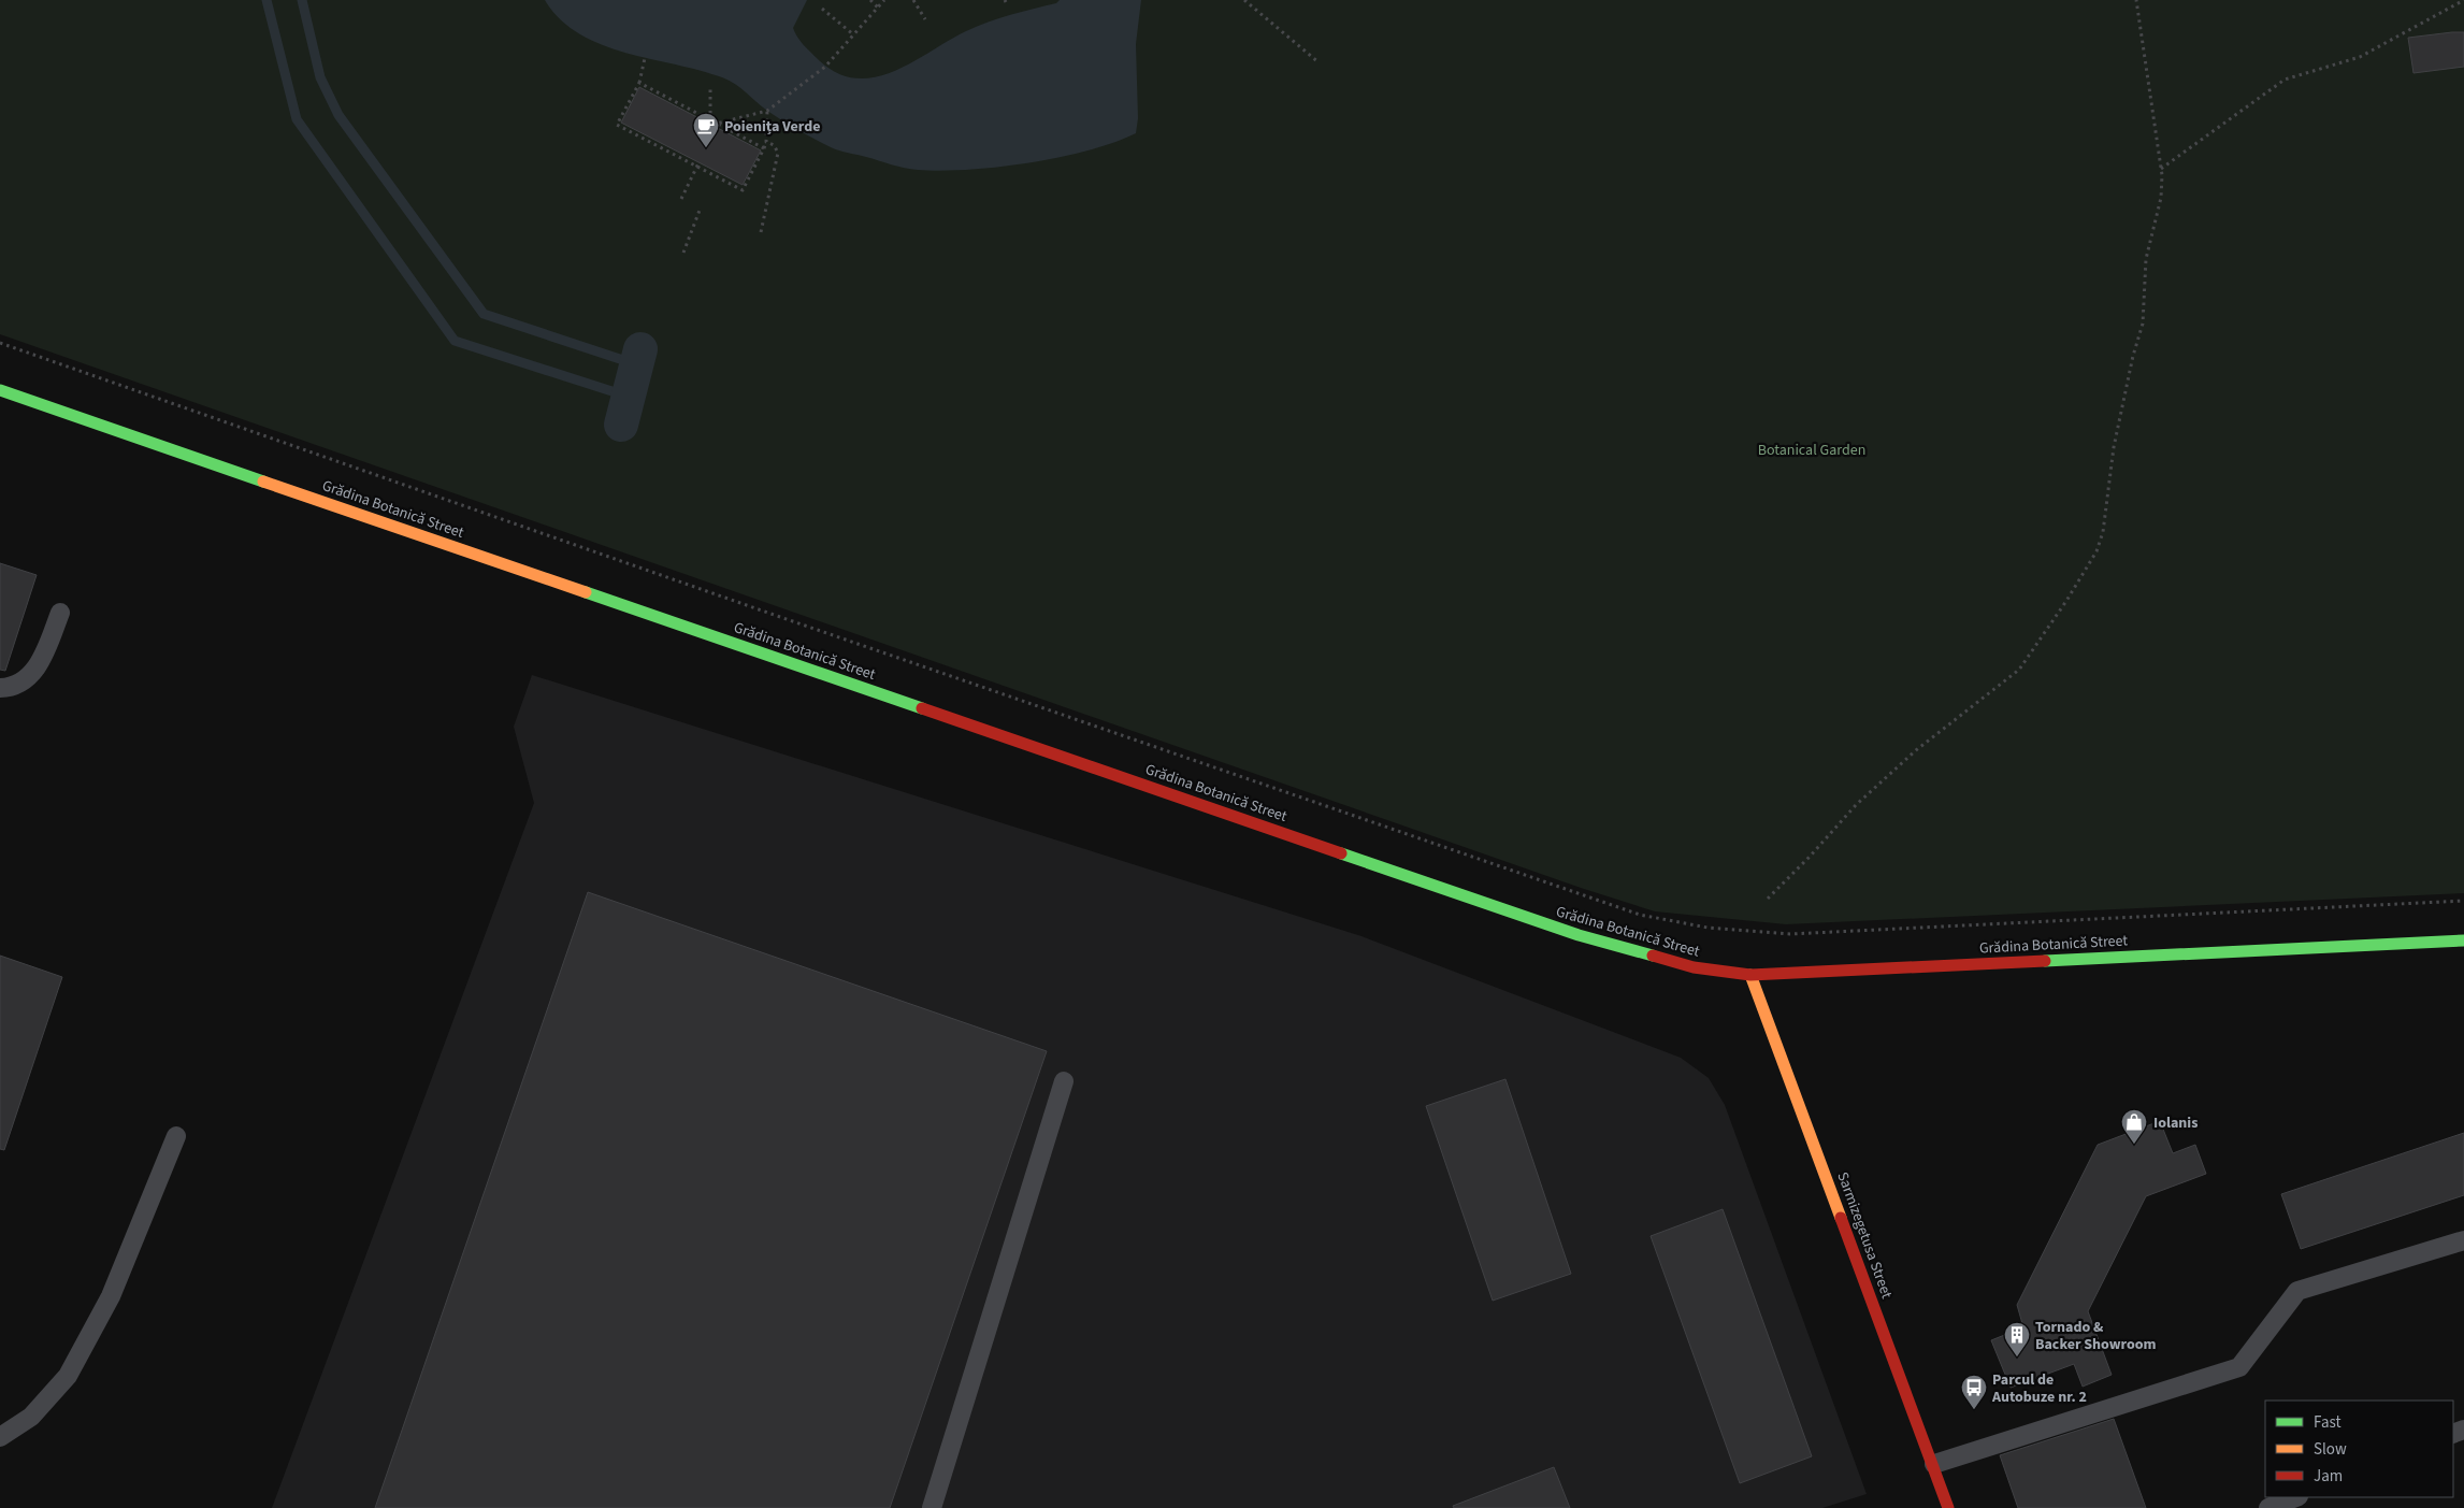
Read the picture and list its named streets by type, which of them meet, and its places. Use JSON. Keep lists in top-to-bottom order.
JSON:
{
  "streets": {
    "main road": ["Grădina Botanică Street", "Sarmizegetusa Street"]
  },
  "crossings": [
    ["Grădina Botanică Street", "Sarmizegetusa Street"]
  ],
  "parks": ["Botanical Garden"],
  "places": {
    "cafe": ["Poienița Verde"],
    "shop": ["Iolanis"],
    "building": ["Tornado & Backer Showroom"],
    "bus stop": ["Parcul de Autobuze nr. 2"]
  },
  "legend": ["Fast", "Slow", "Jam"]
}
